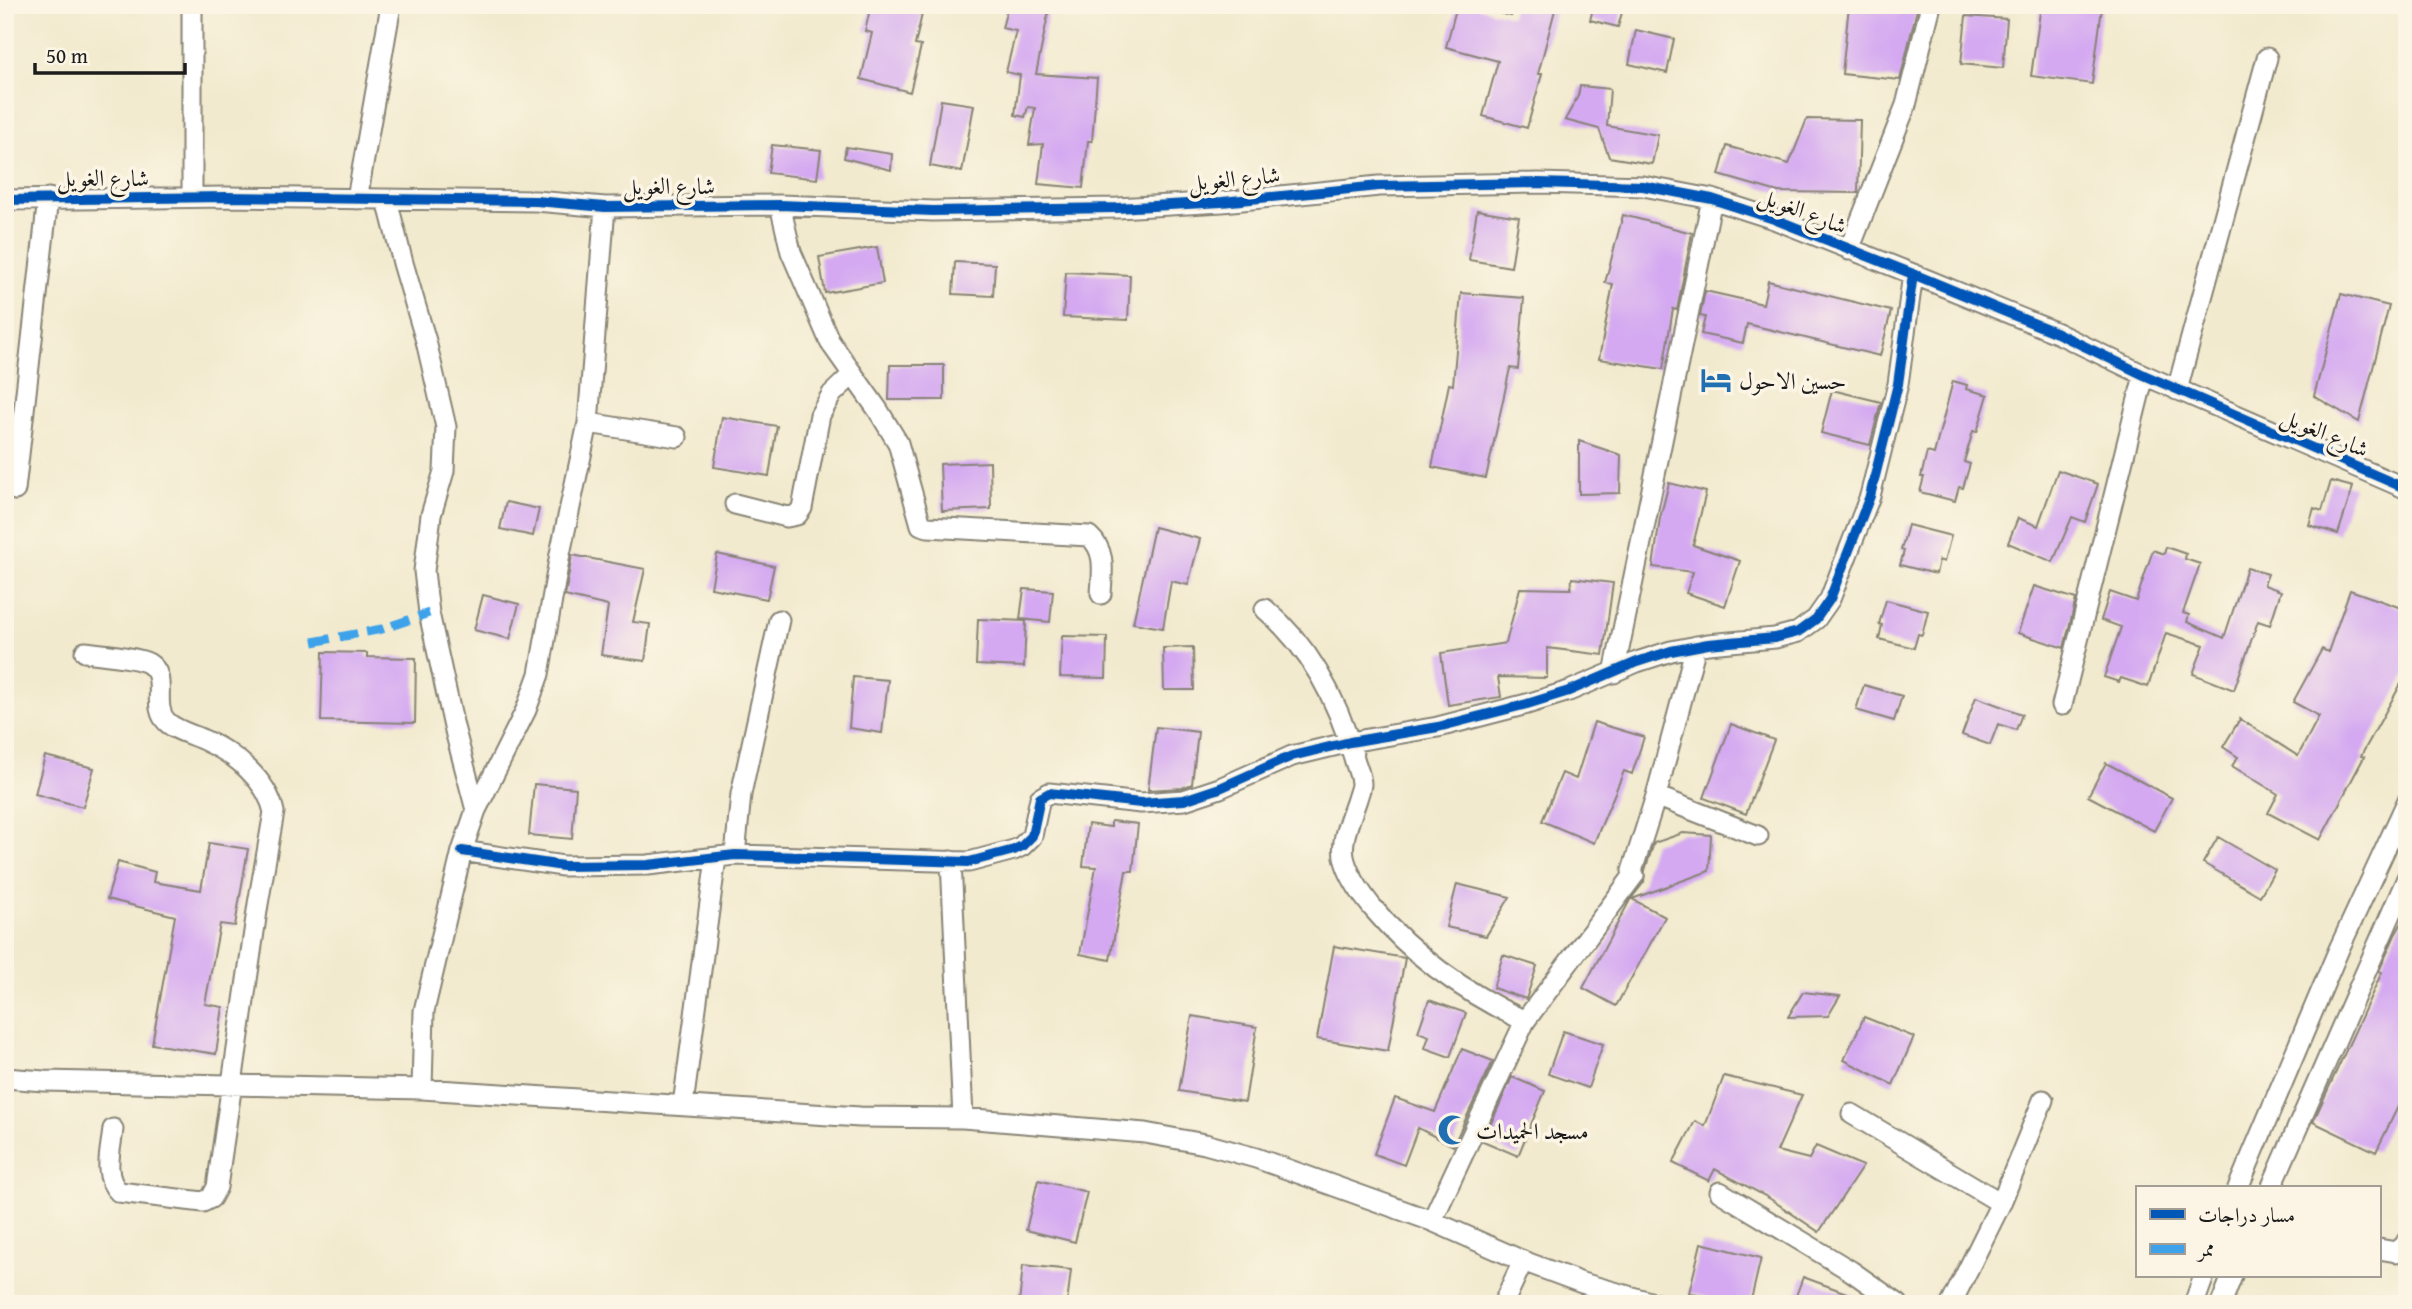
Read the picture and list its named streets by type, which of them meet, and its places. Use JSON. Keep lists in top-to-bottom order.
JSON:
{
  "streets": {
    "street": ["شارع الغويل"]
  },
  "places": {
    "hotel": ["حسين الاحول"],
    "mosque": ["مسجد الحميدات"]
  },
  "legend": ["مسار دراجات", "ممر"],
  "scale_bar": "50 m"
}
